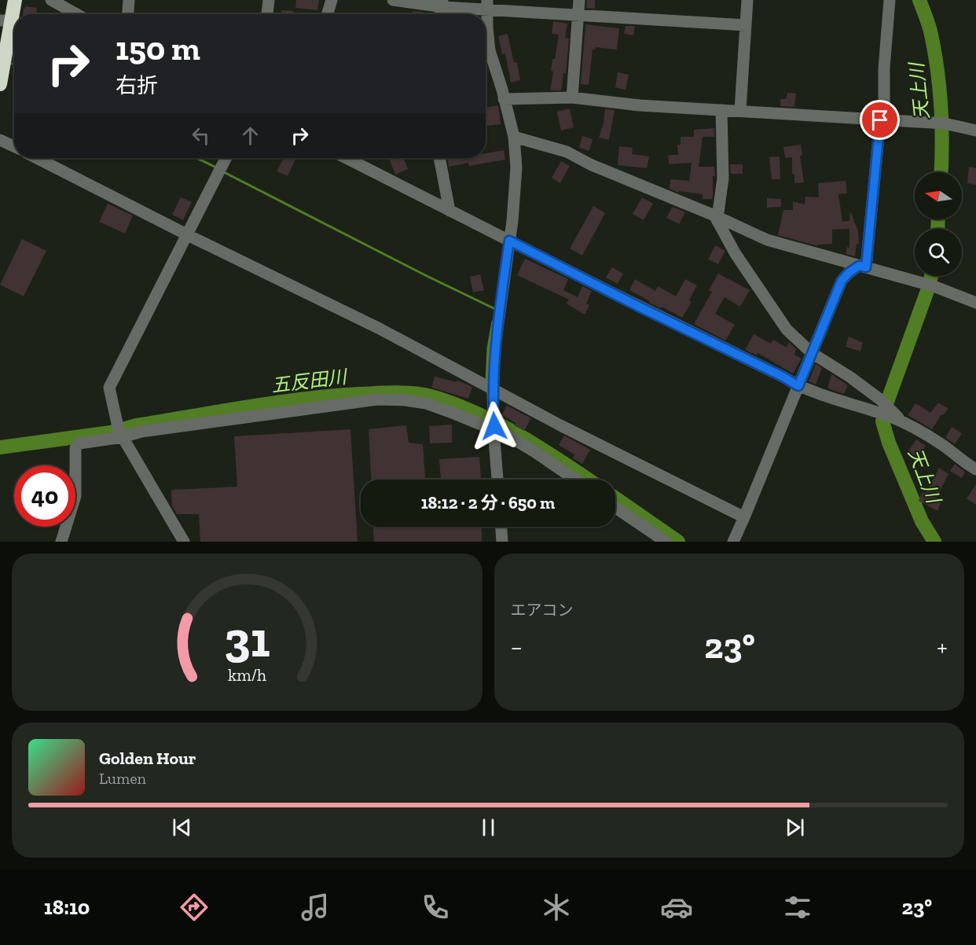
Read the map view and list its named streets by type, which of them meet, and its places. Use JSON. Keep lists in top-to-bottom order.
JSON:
{
  "water": ["天上川", "五反田川"],
  "north": "left",
  "page": {
    "turn": ["150 m", "右折"],
    "limit": "40",
    "trip": "18:12 · 2 分 · 650 m",
    "tile": "エアコン",
    "heat": ["−", "23°", "+"],
    "song": ["Golden Hour", "Lumen"],
    "tabs": ["18:10", "23°"],
    "gauge": ["31", "km/h"]
  }
}
